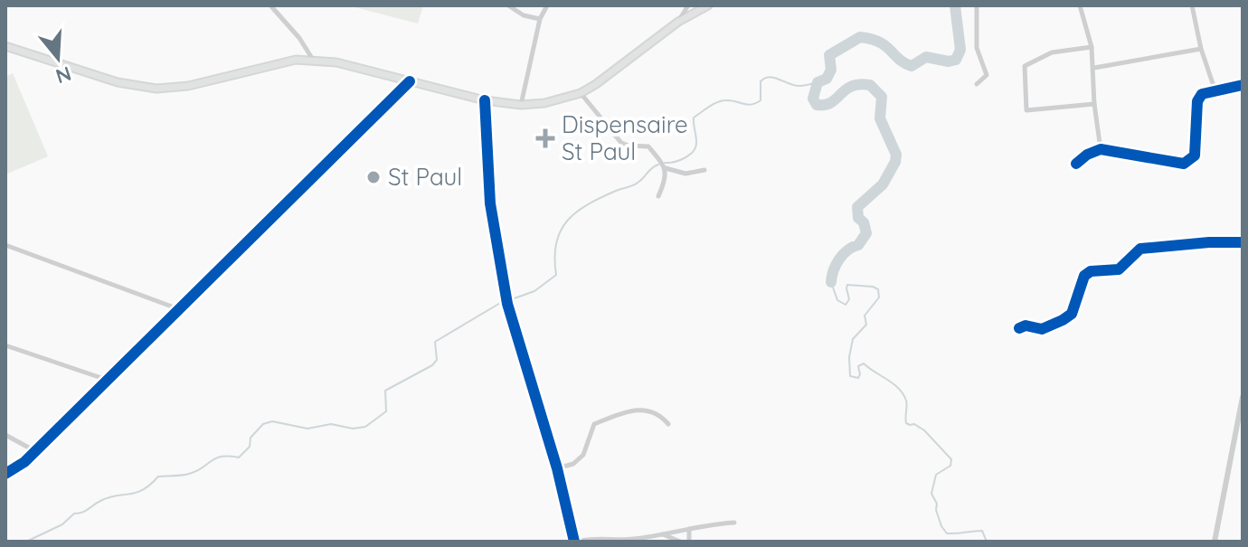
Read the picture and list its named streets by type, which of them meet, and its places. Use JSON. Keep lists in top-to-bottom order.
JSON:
{
  "places": {
    "health": ["Dispensaire St Paul"],
    "other": ["St Paul"]
  },
  "north": "bottom"
}
